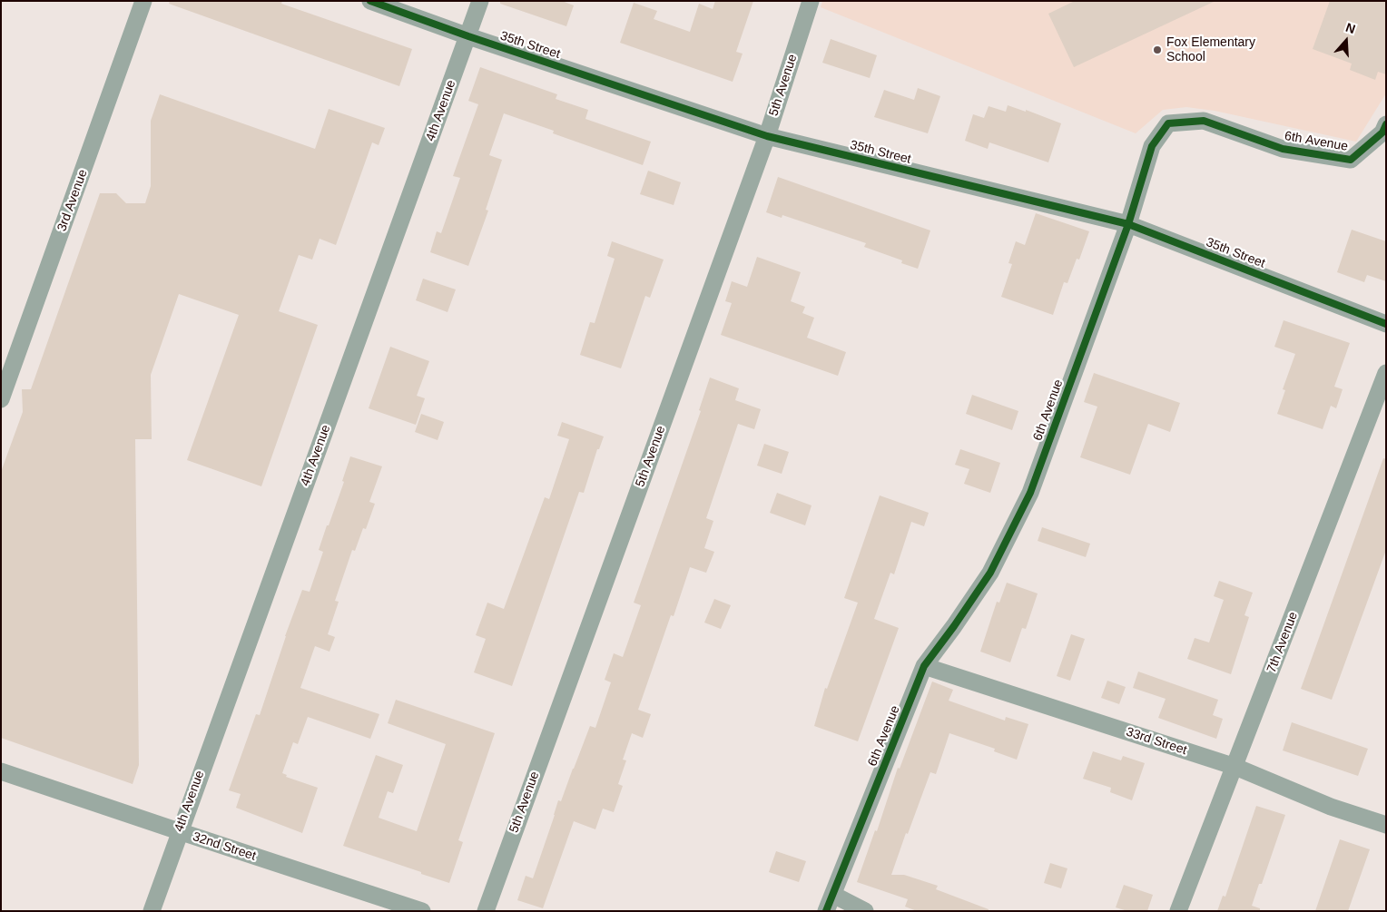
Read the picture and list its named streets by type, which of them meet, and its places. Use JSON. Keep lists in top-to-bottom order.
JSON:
{
  "streets": {
    "street": [
      "35th Street",
      "5th Avenue",
      "4th Avenue",
      "6th Avenue",
      "3rd Avenue",
      "7th Avenue",
      "33rd Street",
      "32nd Street"
    ]
  },
  "crossings": [
    ["35th Street", "5th Avenue"],
    ["35th Street", "4th Avenue"],
    ["35th Street", "6th Avenue"],
    ["4th Avenue", "32nd Street"],
    ["6th Avenue", "33rd Street"],
    ["7th Avenue", "33rd Street"]
  ],
  "places": ["Fox Elementary School"],
  "north": "top"
}
